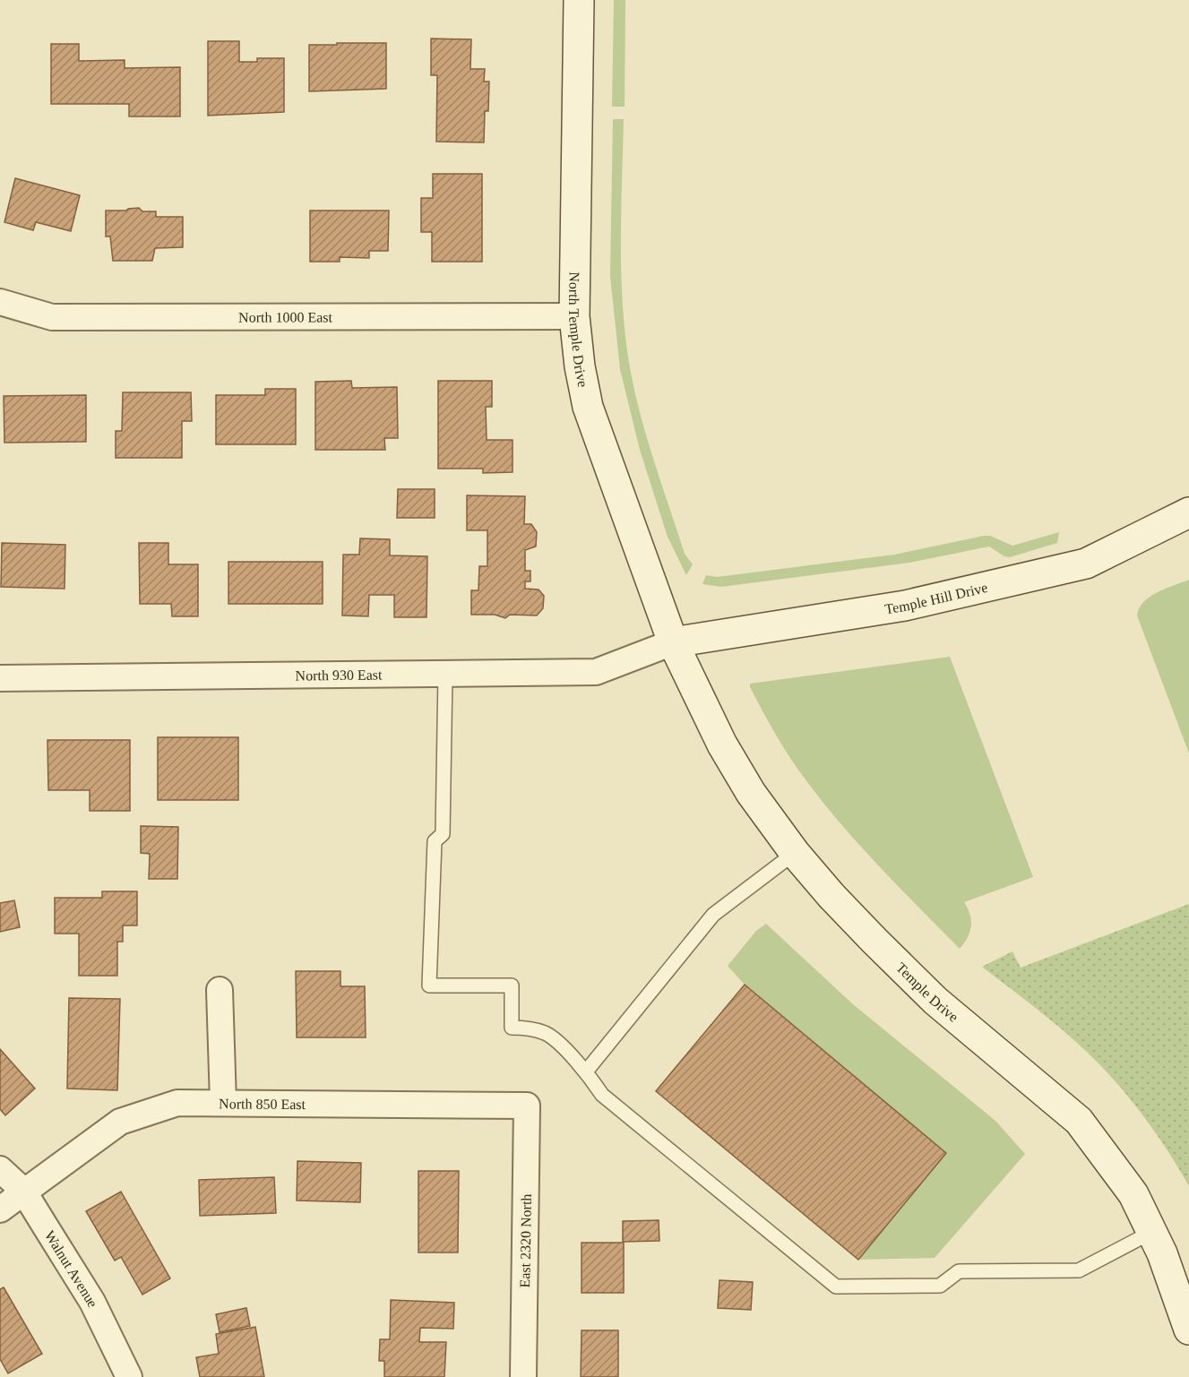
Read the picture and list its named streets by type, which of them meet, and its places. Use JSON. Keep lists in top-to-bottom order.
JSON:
{
  "streets": {
    "street": [
      "North 1000 East",
      "North Temple Drive",
      "Temple Hill Drive",
      "North 930 East",
      "Temple Drive",
      "North 850 East",
      "East 2320 North",
      "Walnut Avenue"
    ]
  },
  "crossings": [
    ["North 1000 East", "North Temple Drive"],
    ["North Temple Drive", "Temple Hill Drive"],
    ["North Temple Drive", "North 930 East"],
    ["North Temple Drive", "Temple Drive"],
    ["Temple Hill Drive", "North 930 East"],
    ["Temple Hill Drive", "Temple Drive"],
    ["North 930 East", "Temple Drive"],
    ["North 850 East", "East 2320 North"],
    ["North 850 East", "Walnut Avenue"]
  ]
}
